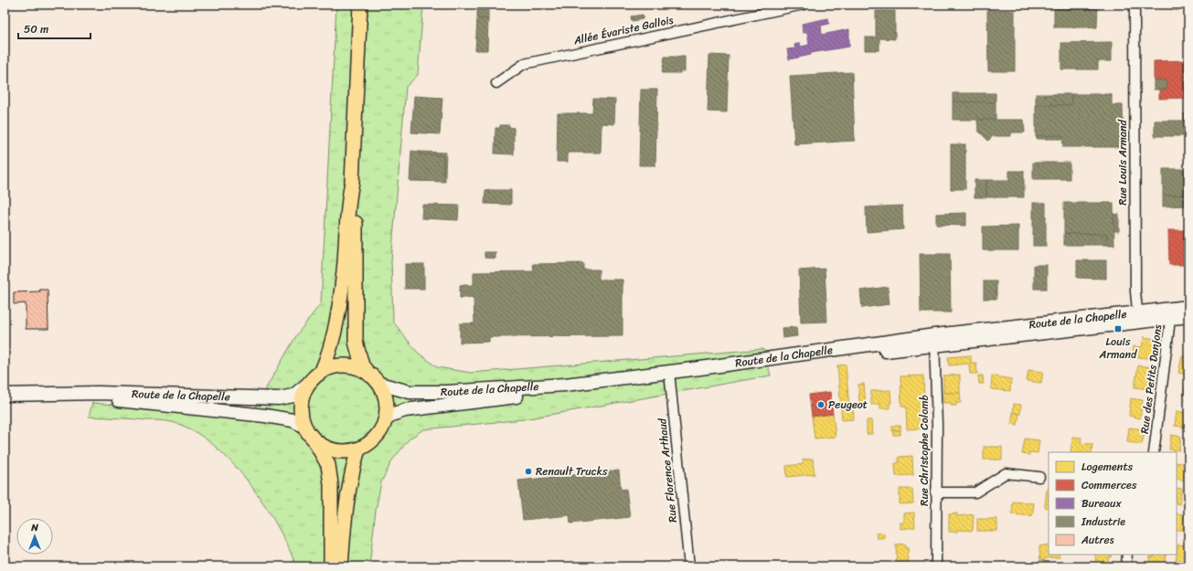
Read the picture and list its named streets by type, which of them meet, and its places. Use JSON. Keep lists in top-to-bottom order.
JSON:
{
  "streets": {
    "main road": ["Route de la Chapelle"],
    "street": [
      "Allée Évariste Gallois",
      "Rue Louis Armand",
      "Rue des Petits Danjons",
      "Rue Christophe Colomb",
      "Rue Florence Arthaud"
    ]
  },
  "crossings": [
    ["Rue Louis Armand", "Route de la Chapelle"],
    ["Route de la Chapelle", "Rue des Petits Danjons"],
    ["Route de la Chapelle", "Rue Christophe Colomb"],
    ["Route de la Chapelle", "Rue Florence Arthaud"]
  ],
  "places": {
    "transit": ["Louis Armand"],
    "other": ["Peugeot", "Renault Trucks"]
  },
  "legend": [
    "Logements",
    "Commerces",
    "Bureaux",
    "Industrie",
    "Autres"
  ],
  "scale_bar": "50 m",
  "north": "top"
}
